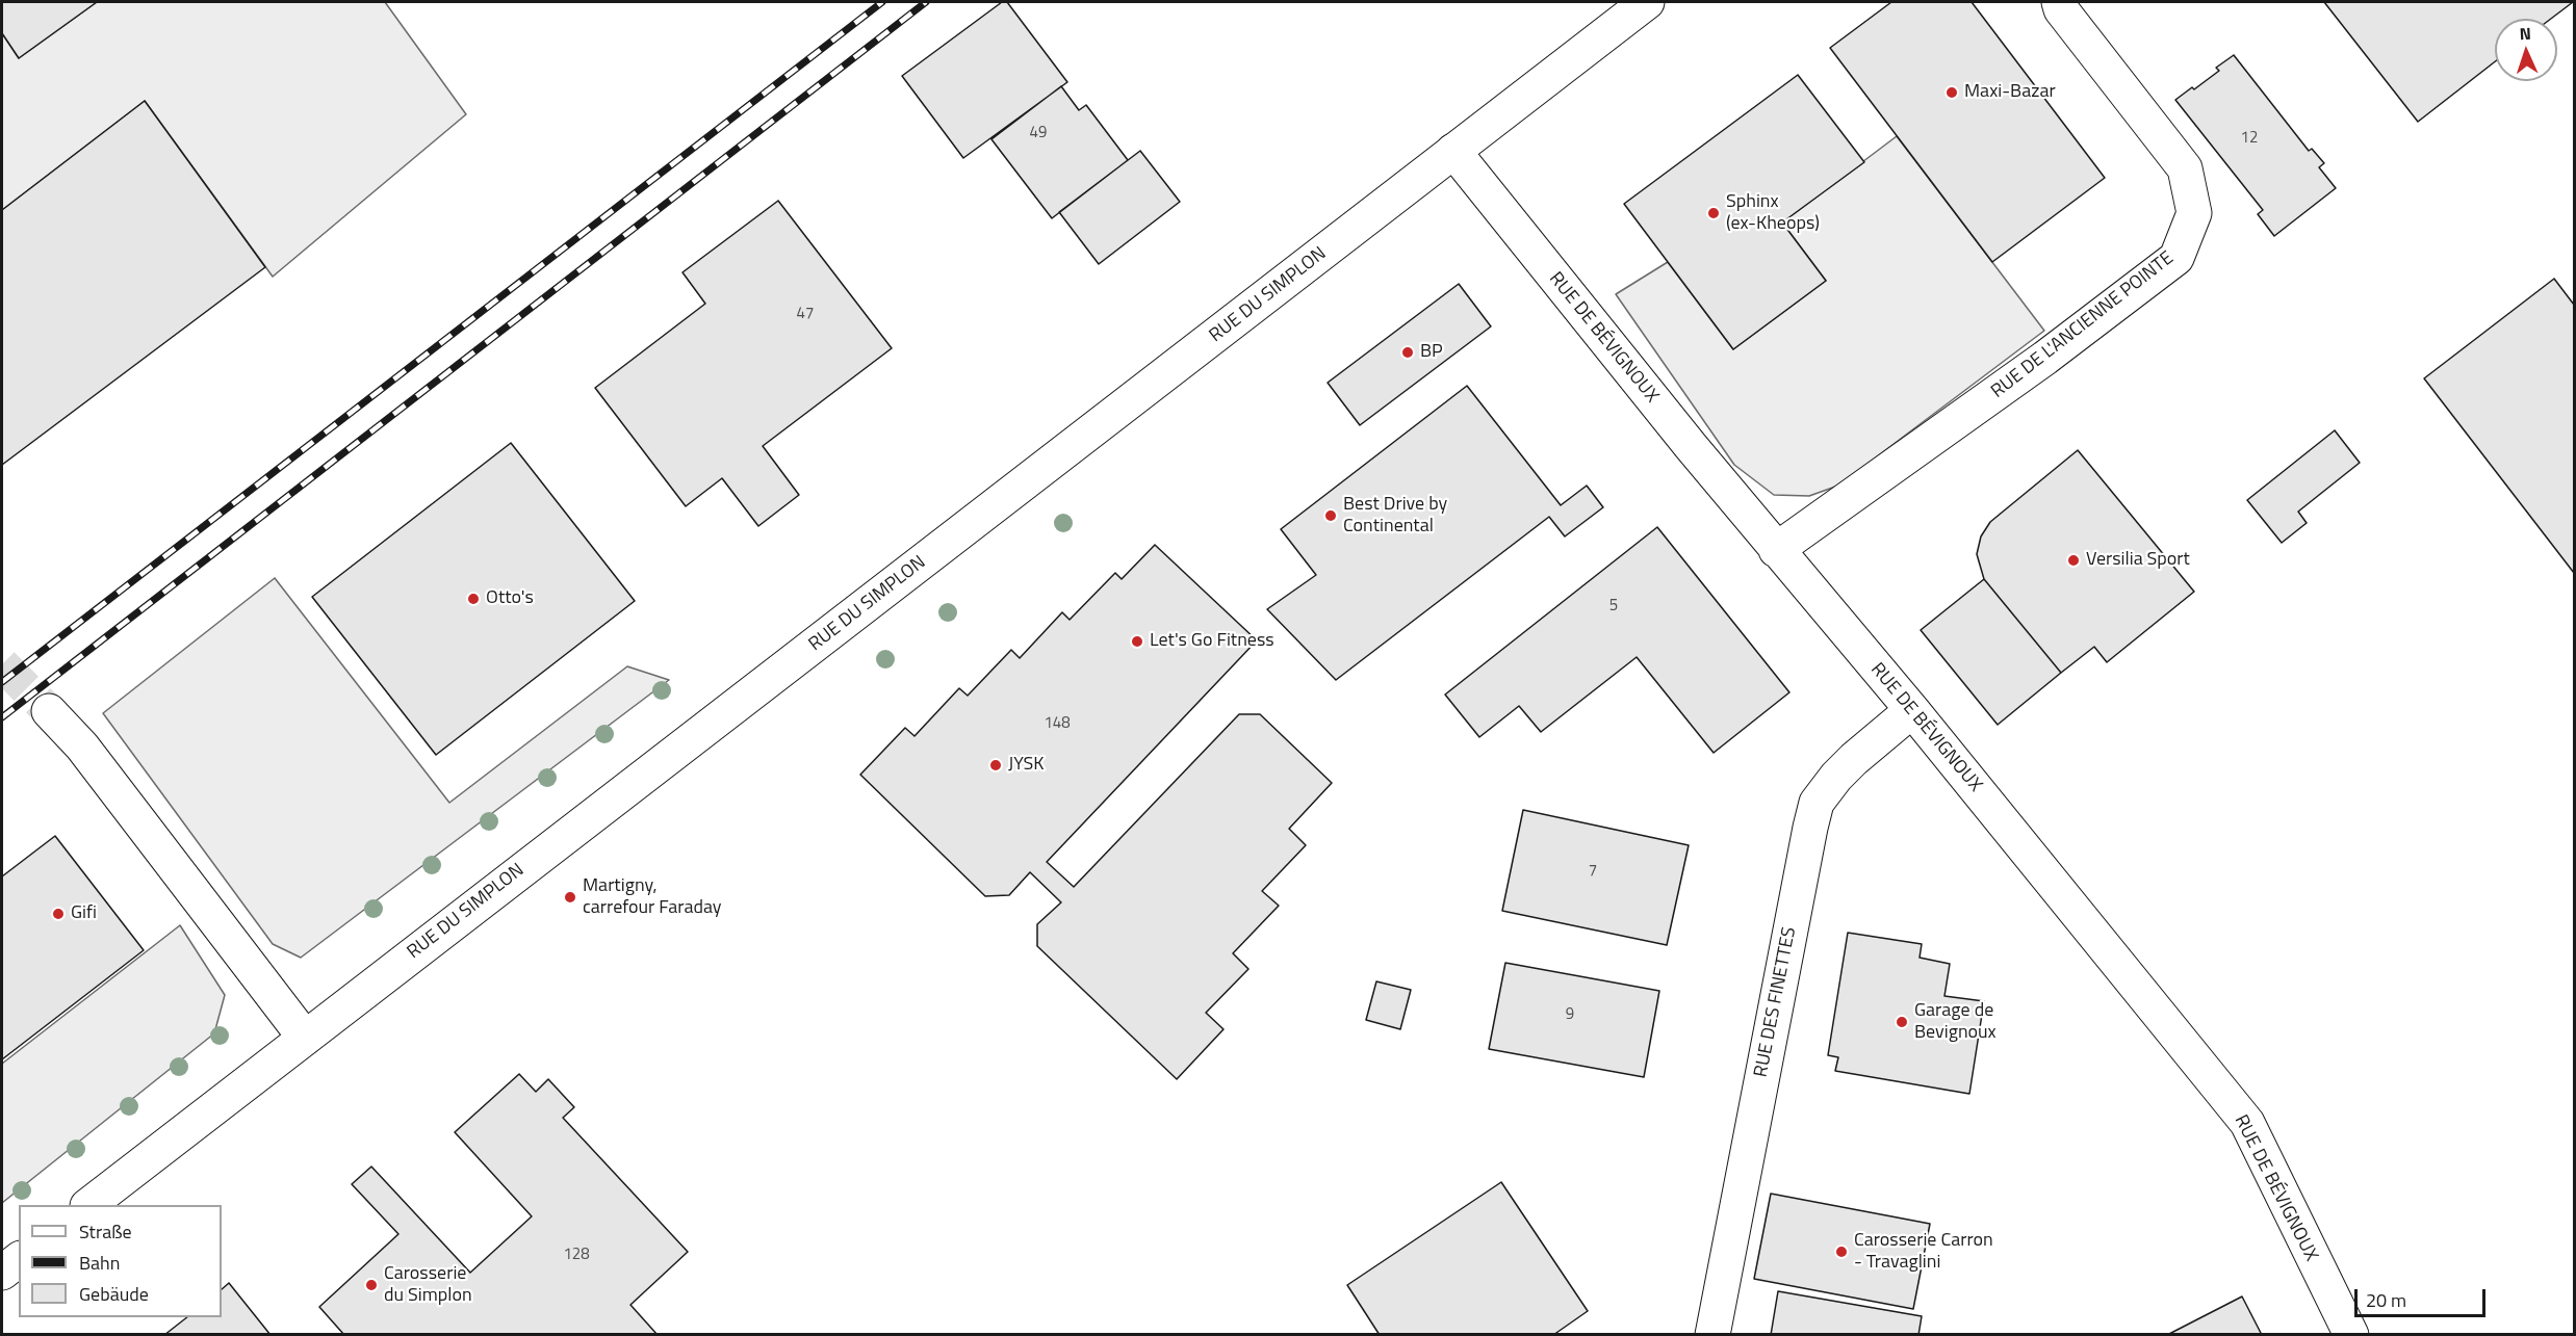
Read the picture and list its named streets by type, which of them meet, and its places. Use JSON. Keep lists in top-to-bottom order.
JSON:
{
  "streets": {
    "street": [
      "RUE DU SIMPLON",
      "RUE DE L'ANCIENNE POINTE",
      "RUE DE BÉVIGNOUX",
      "RUE DES FINETTES"
    ]
  },
  "crossings": [
    ["RUE DU SIMPLON", "RUE DE BÉVIGNOUX"],
    ["RUE DE L'ANCIENNE POINTE", "RUE DE BÉVIGNOUX"],
    ["RUE DE BÉVIGNOUX", "RUE DES FINETTES"]
  ],
  "places": [
    "Maxi-Bazar",
    "Sphinx (ex-Kheops)",
    "BP",
    "Best Drive by Continental",
    "Versilia Sport",
    "Otto's",
    "Let's Go Fitness",
    "JYSK",
    "Martigny, carrefour Faraday",
    "Gifi",
    "Garage de Bevignoux",
    "Carosserie Carron - Travaglini",
    "Carosserie du Simplon"
  ],
  "house_numbers": [
    "49",
    "12",
    "47",
    "5",
    "148",
    "7",
    "9",
    "128"
  ],
  "legend": ["Straße", "Bahn", "Gebäude"],
  "scale_bar": "20 m",
  "north": "top"
}
